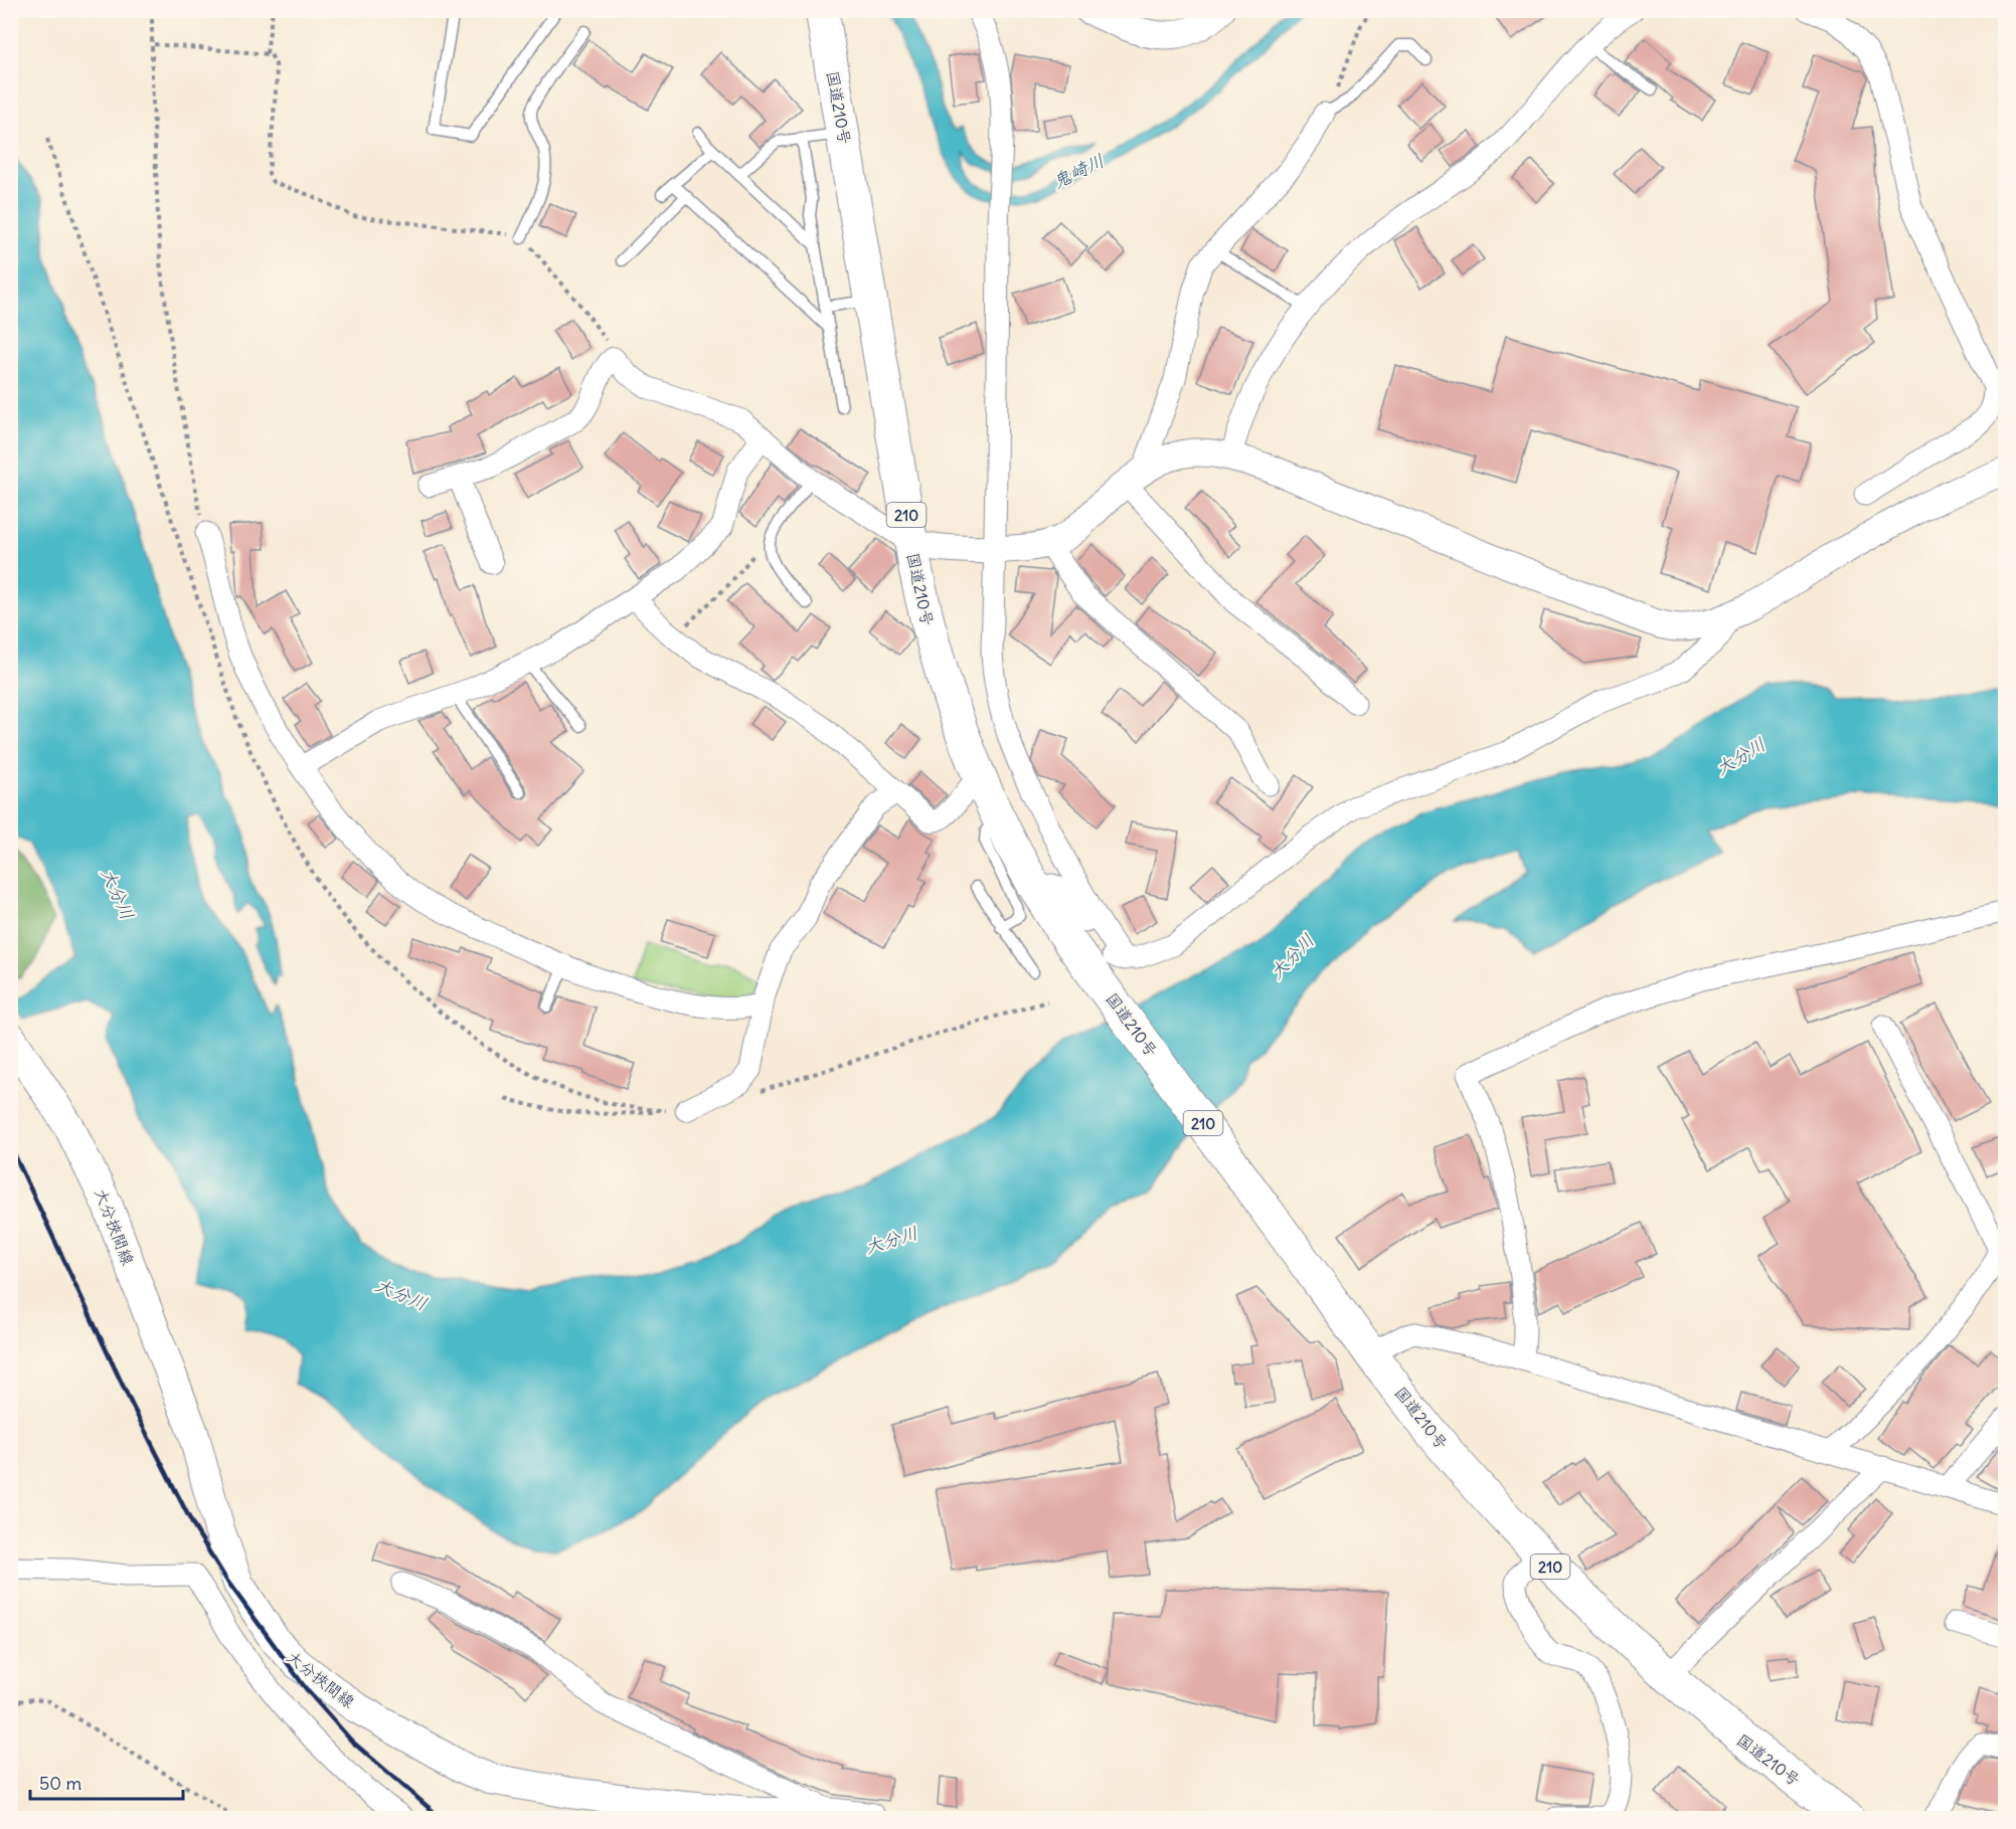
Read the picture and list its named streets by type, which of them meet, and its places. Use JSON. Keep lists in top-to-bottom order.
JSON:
{
  "streets": {
    "highway": ["国道210号", "210"],
    "main road": ["大分挾間線"]
  },
  "water": ["鬼崎川", "大分川"],
  "scale_bar": "50 m"
}
